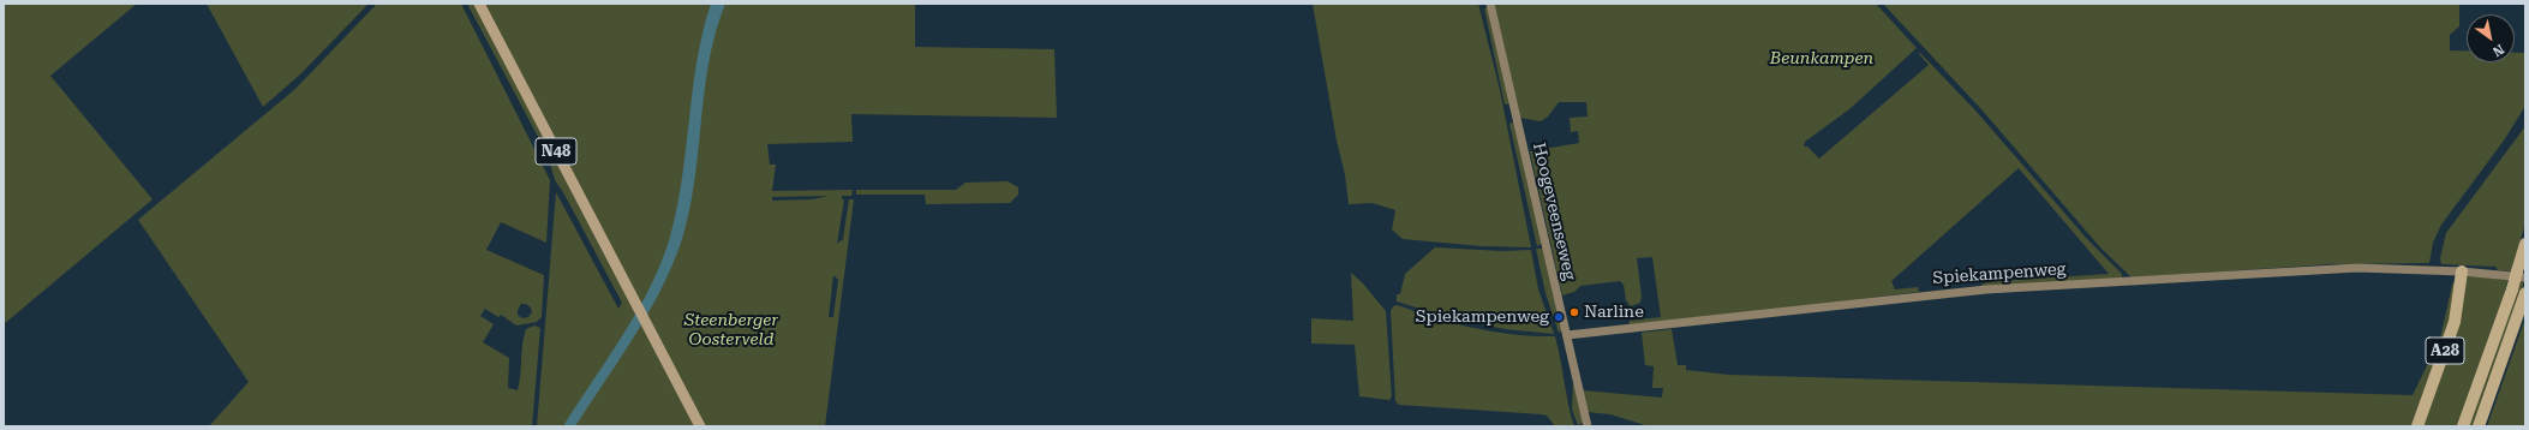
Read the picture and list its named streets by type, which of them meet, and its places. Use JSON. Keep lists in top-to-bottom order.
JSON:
{
  "streets": {
    "highway": ["N48", "A28"],
    "main road": ["Hoogeveenseweg", "Spiekampenweg"]
  },
  "crossings": [
    ["Hoogeveenseweg", "Spiekampenweg"],
    ["Spiekampenweg", "A28"]
  ],
  "parks": ["Beunkampen", "Steenberger Oosterveld"],
  "places": ["Narline", "Spiekampenweg"],
  "north": "bottom right"
}
